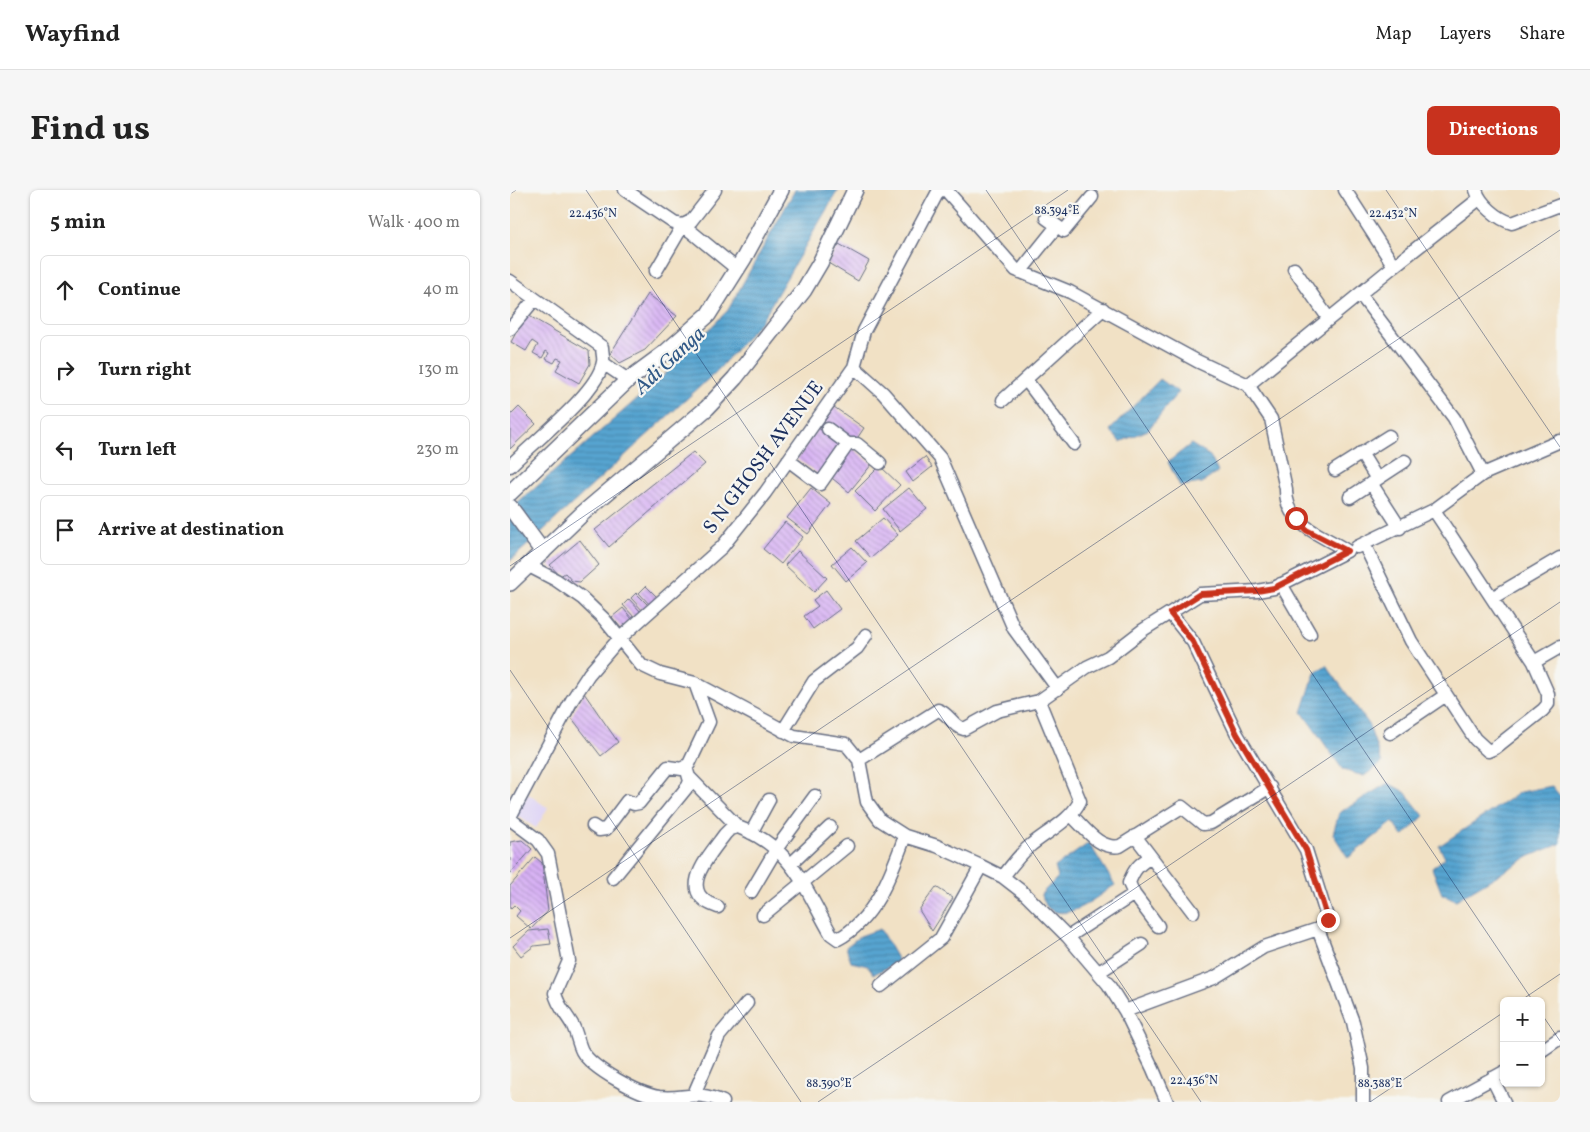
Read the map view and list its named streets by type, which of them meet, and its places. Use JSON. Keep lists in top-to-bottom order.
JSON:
{
  "streets": {
    "street": ["S N GHOSH AVENUE"]
  },
  "water": ["Adi Ganga"],
  "page": {
    "header": "Wayfind",
    "nav": ["Map", "Layers", "Share"],
    "title": "Find us",
    "buttons": "Directions",
    "heading": ["5 min", "Walk · 400 m"],
    "list": [
      ["Continue", "40 m"],
      ["Turn right", "130 m"],
      ["Turn left", "230 m"],
      "Arrive at destination"
    ],
    "map_buttons": ["+", "−"]
  },
  "coordinates": [
    "88.394°E",
    "22.436°N",
    "22.432°N",
    "88.390°E",
    "88.388°E"
  ]
}
